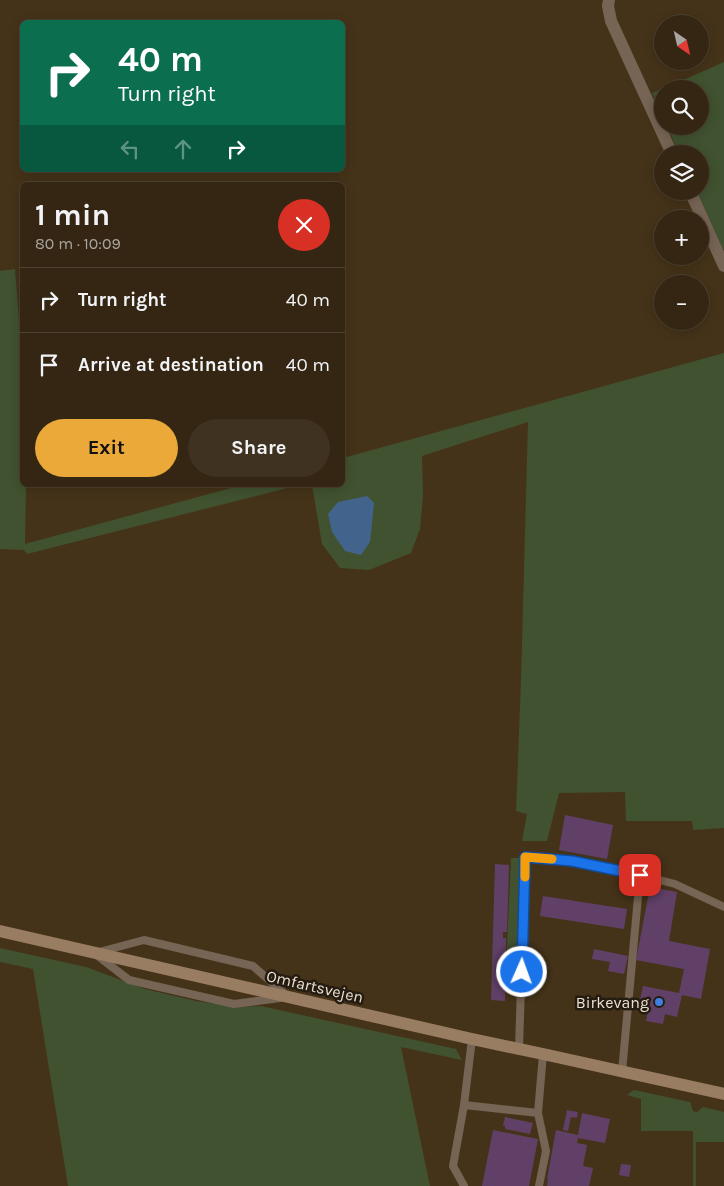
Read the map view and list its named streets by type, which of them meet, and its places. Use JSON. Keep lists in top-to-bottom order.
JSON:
{
  "streets": {
    "main road": ["Omfartsvejen"]
  },
  "places": ["Birkevang"],
  "north": "bottom right",
  "page": {
    "map_buttons": ["+", "−"],
    "turn": ["40 m", "Turn right"],
    "heading": ["1 min", "80 m · 10:09"],
    "list": [
      {
        "name": "Turn right",
        "value": "40 m"
      },
      {
        "name": "Arrive at destination",
        "value": "40 m"
      }
    ],
    "buttons": ["Exit", "Share"]
  }
}
